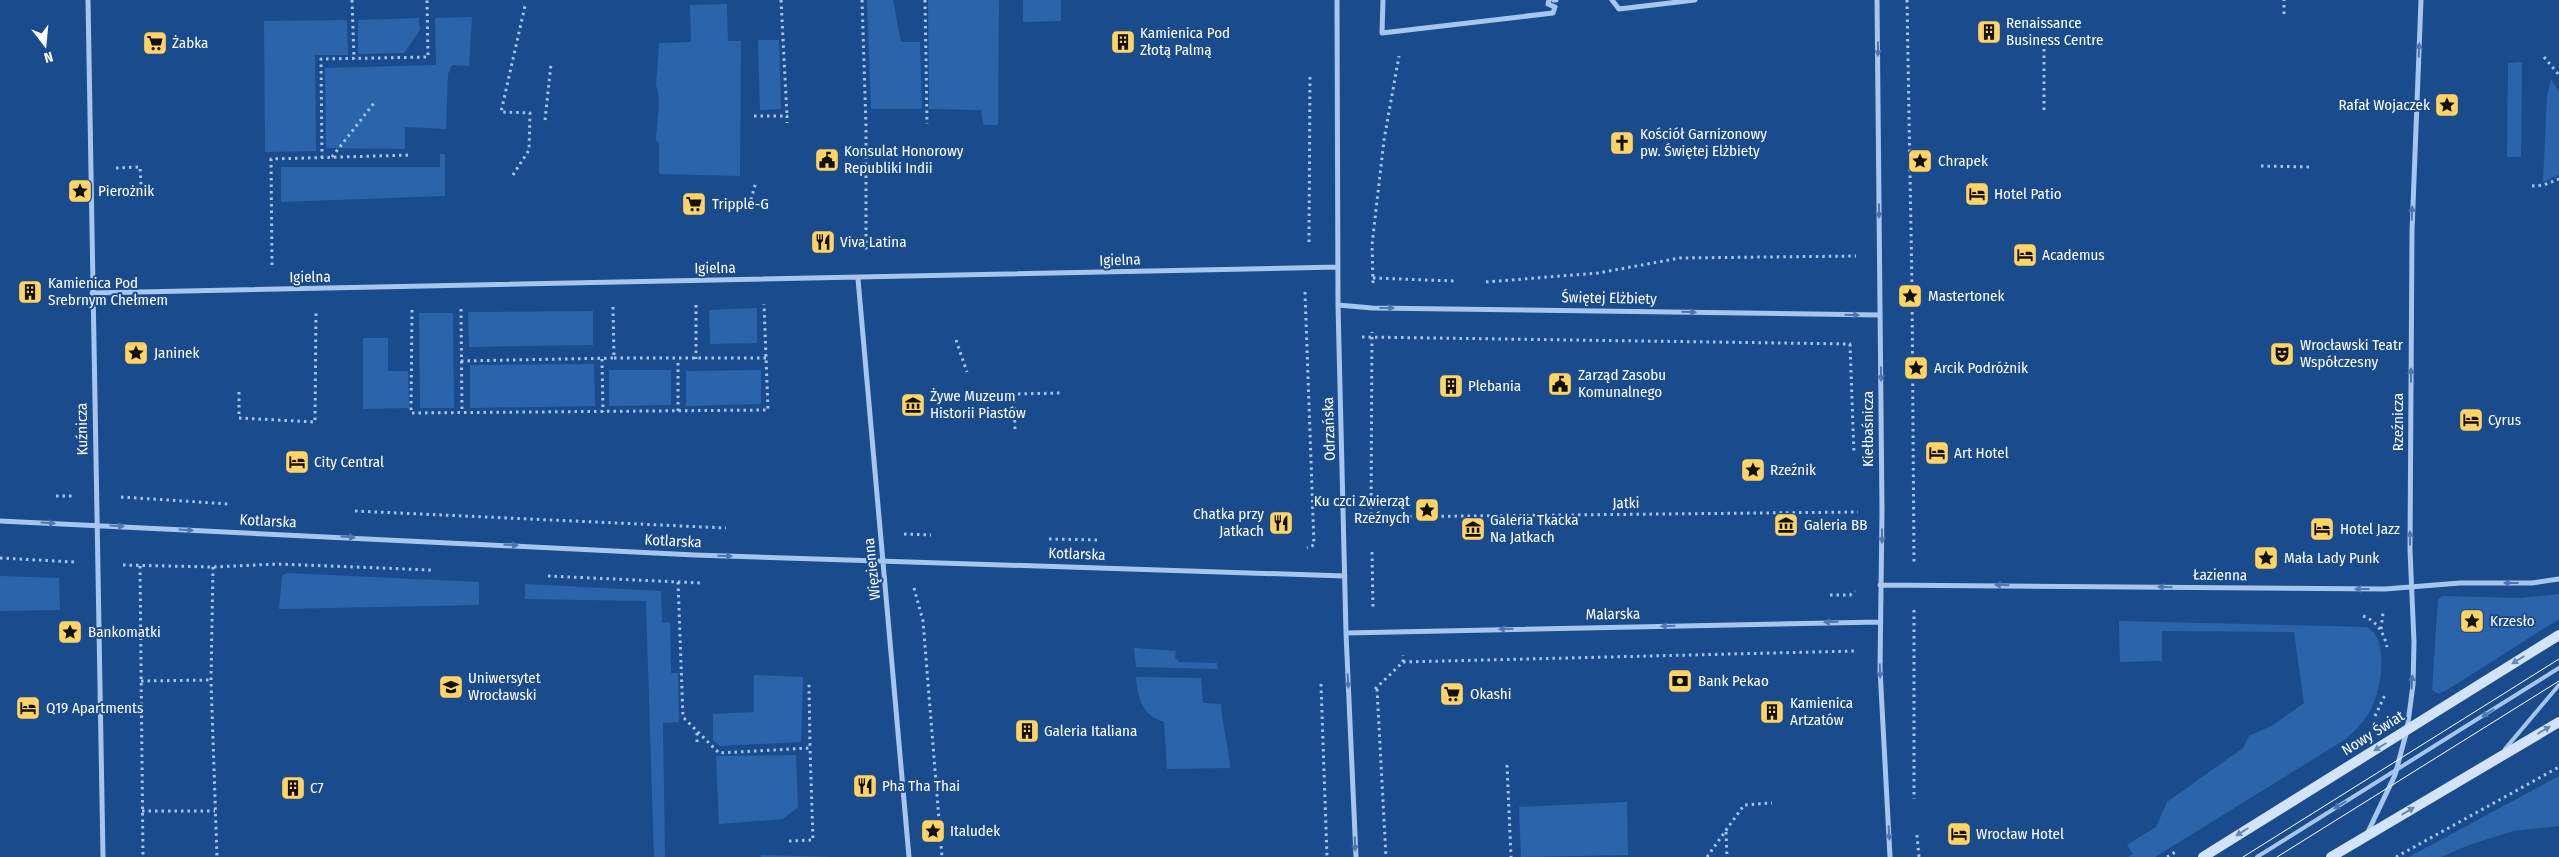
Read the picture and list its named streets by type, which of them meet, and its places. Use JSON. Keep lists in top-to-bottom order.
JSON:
{
  "streets": {
    "street": [
      "Igielna",
      "Świętej Elżbiety",
      "Rzeźnicza",
      "Kuźnicza",
      "Odrzańska",
      "Kiełbaśnicza",
      "Kotlarska",
      "Więzienna",
      "Łazienna",
      "Malarska",
      "Nowy Świat"
    ],
    "path": ["Jatki"]
  },
  "crossings": [
    ["Igielna", "Kuźnicza"],
    ["Igielna", "Odrzańska"],
    ["Igielna", "Więzienna"],
    ["Świętej Elżbiety", "Odrzańska"],
    ["Świętej Elżbiety", "Kiełbaśnicza"],
    ["Rzeźnicza", "Łazienna"],
    ["Rzeźnicza", "Nowy Świat"],
    ["Kuźnicza", "Kotlarska"],
    ["Odrzańska", "Kotlarska"],
    ["Odrzańska", "Malarska"],
    ["Kiełbaśnicza", "Jatki"],
    ["Kiełbaśnicza", "Łazienna"],
    ["Kiełbaśnicza", "Malarska"],
    ["Kotlarska", "Więzienna"]
  ],
  "one_way": [
    "Świętej Elżbiety",
    "Rzeźnicza",
    "Kiełbaśnicza",
    "Kotlarska",
    "Łazienna",
    "Malarska"
  ],
  "places": {
    "building": [
      "Renaissance Business Centre",
      "Kamienica Pod Złotą Palmą",
      "Kamienica Pod Srebrnym Chełmem",
      "Plebania",
      "Kamienica Artzatów",
      "Galeria Italiana",
      "C7"
    ],
    "supermarket": ["Żabka", "Tripple-G", "Okashi"],
    "place": [
      "Rafał Wojaczek",
      "Chrapek",
      "Pierożnik",
      "Mastertonek",
      "Janinek",
      "Arcik Podróżnik",
      "Rzeźnik",
      "Ku czci Zwierząt Rzeźnych",
      "Mała Lady Punk",
      "Krzesło",
      "Bankomatki",
      "Italudek"
    ],
    "church": ["Kościół Garnizonowy pw. Świętej Elżbiety"],
    "public building": ["Konsulat Honorowy Republiki Indii", "Zarząd Zasobu Komunalnego"],
    "hotel": [
      "Hotel Patio",
      "Academus",
      "Cyrus",
      "Art Hotel",
      "City Central",
      "Hotel Jazz",
      "Q19 Apartments",
      "Wrocław Hotel"
    ],
    "restaurant": ["Viva Latina", "Chatka przy Jatkach", "Pha Tha Thai"],
    "theatre": ["Wrocławski Teatr Współczesny"],
    "museum": ["Żywe Muzeum Historii Piastów", "Galeria BB", "Galeria Tkacka Na Jatkach"],
    "bank": ["Bank Pekao"],
    "school or university": ["Uniwersytet Wrocławski"]
  },
  "north": "bottom"
}
